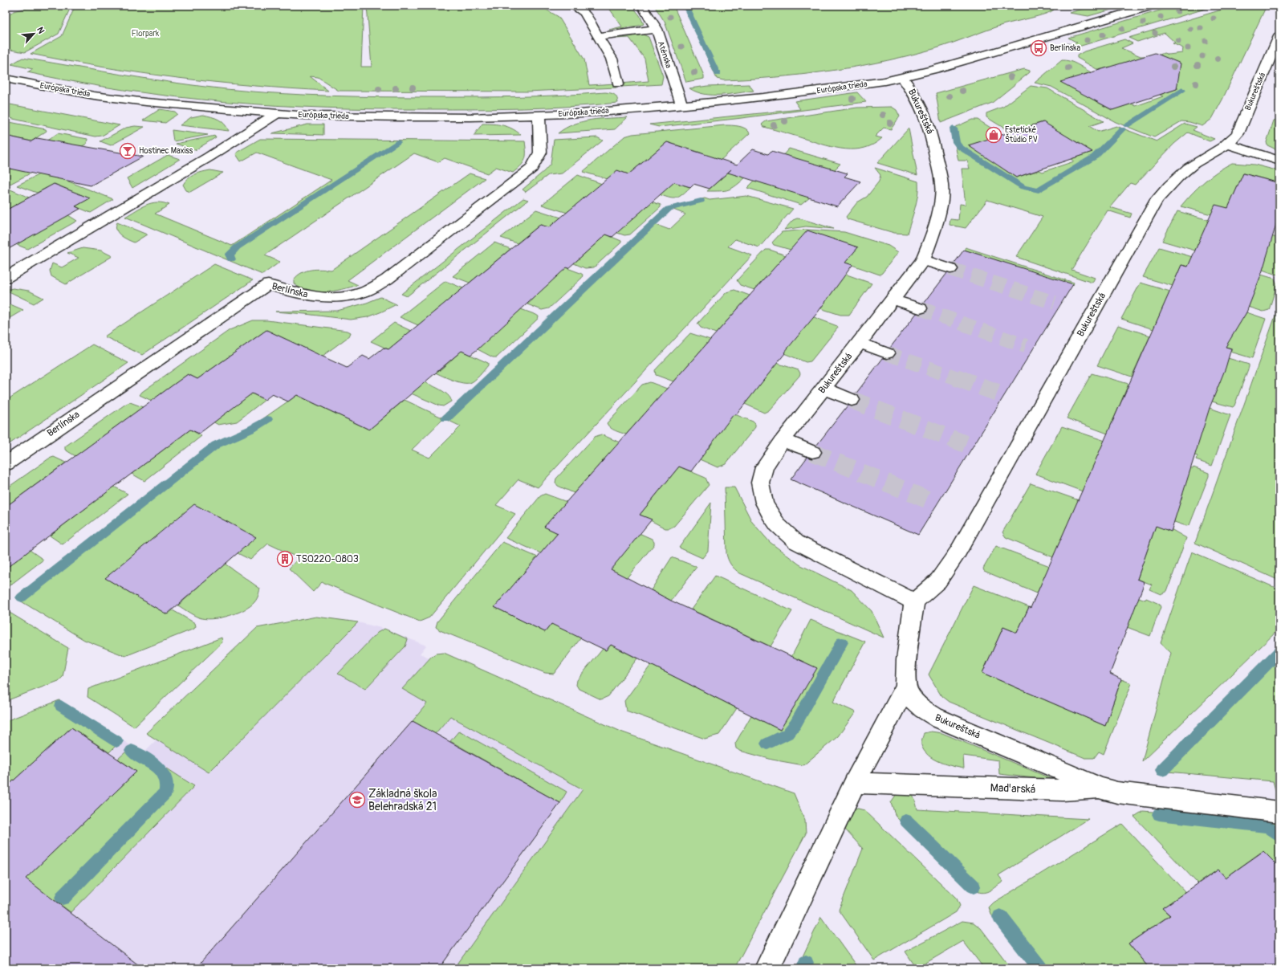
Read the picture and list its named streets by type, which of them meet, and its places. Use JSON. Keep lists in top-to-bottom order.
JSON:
{
  "streets": {
    "street": [
      "Aténska",
      "Európska trieda",
      "Bukureštská",
      "Berlínska",
      "Maďarská"
    ]
  },
  "crossings": [
    ["Aténska", "Európska trieda"],
    ["Európska trieda", "Bukureštská"],
    ["Európska trieda", "Berlínska"],
    ["Bukureštská", "Maďarská"]
  ],
  "parks": ["Florpark"],
  "places": {
    "bus stop": ["Berlínska"],
    "shop": ["Estetické Štúdio PV"],
    "bar": ["Hostinec Maxiss"],
    "building": ["TS0220-0803"],
    "school or university": ["Základná škola Belehradská 21"]
  },
  "north": "top right"
}
